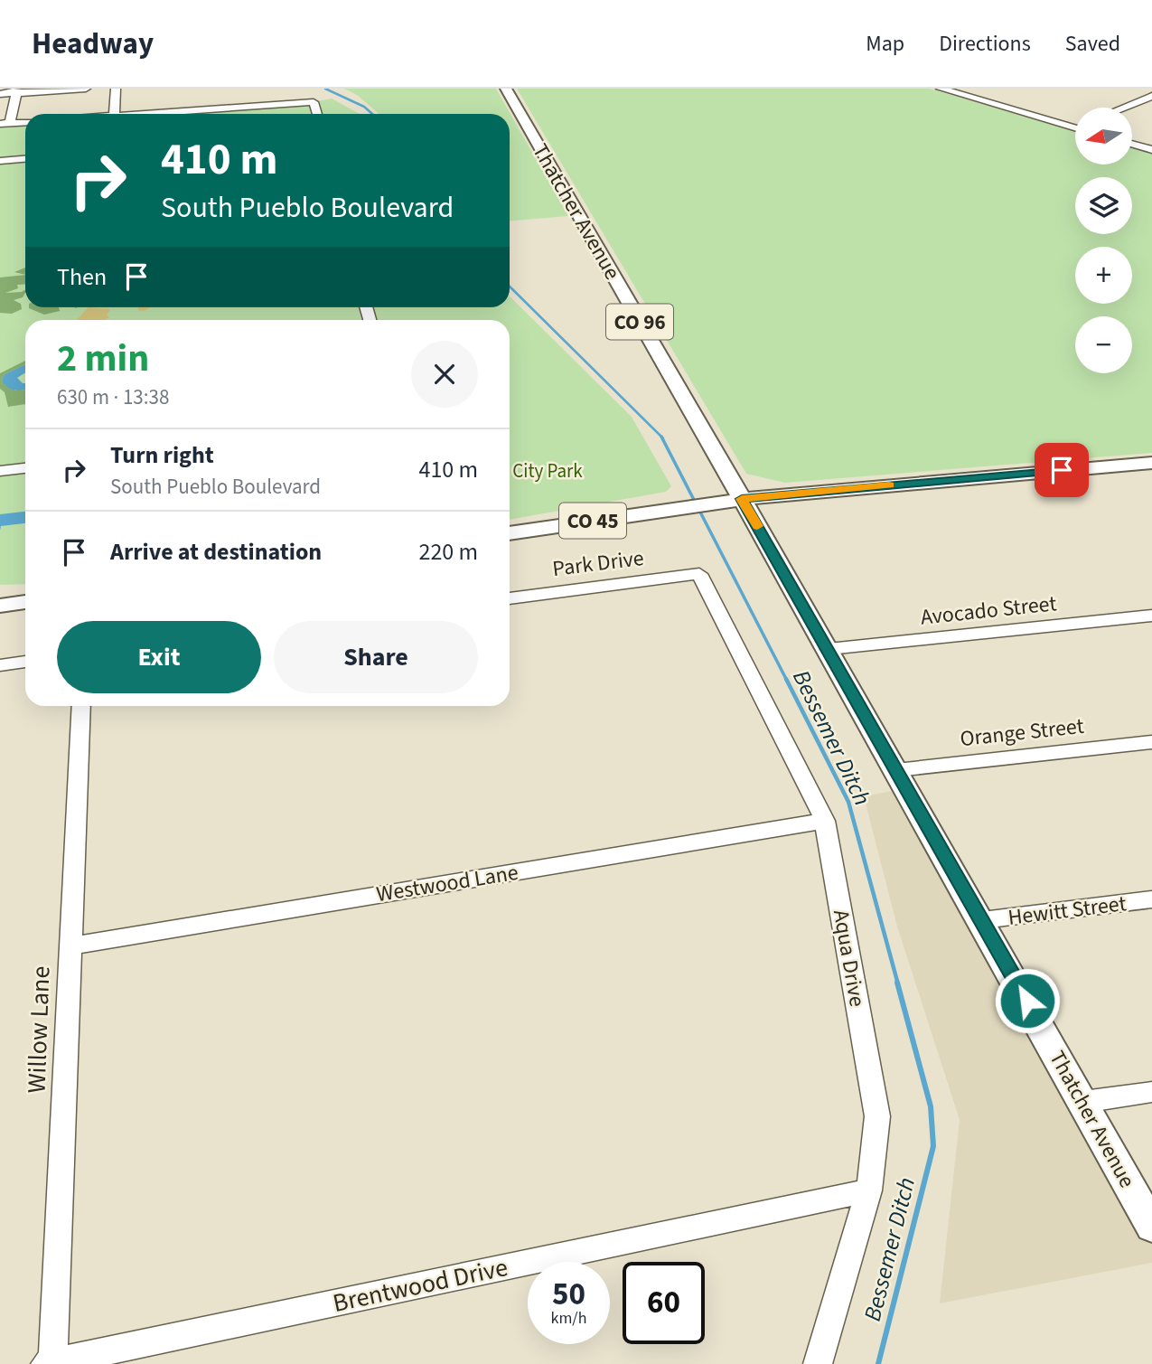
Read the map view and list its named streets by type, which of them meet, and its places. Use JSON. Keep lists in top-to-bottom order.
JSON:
{
  "streets": {
    "main road": ["Thatcher Avenue", "CO 96", "CO 45"],
    "street": [
      "Park Drive",
      "Avocado Street",
      "Orange Street",
      "Westwood Lane",
      "Hewitt Street",
      "Aqua Drive",
      "Willow Lane",
      "Brentwood Drive"
    ]
  },
  "crossings": [
    ["Thatcher Avenue", "CO 45"],
    ["Thatcher Avenue", "Avocado Street"],
    ["Thatcher Avenue", "Orange Street"],
    ["Thatcher Avenue", "Hewitt Street"],
    ["Park Drive", "Aqua Drive"],
    ["Westwood Lane", "Aqua Drive"],
    ["Westwood Lane", "Willow Lane"],
    ["Aqua Drive", "Brentwood Drive"],
    ["Willow Lane", "Brentwood Drive"]
  ],
  "water": ["Bessemer Ditch"],
  "parks": ["City Park"],
  "north": "left",
  "page": {
    "header": "Headway",
    "nav": ["Map", "Directions", "Saved"],
    "map_buttons": ["+", "−"],
    "turn": ["410 m", "South Pueblo Boulevard"],
    "then": "Then",
    "heading": ["2 min", "630 m · 13:38"],
    "list": [
      {
        "name": "Turn right",
        "note": "South Pueblo Boulevard",
        "value": "410 m"
      },
      {
        "name": "Arrive at destination",
        "value": "220 m"
      }
    ],
    "buttons": ["Exit", "Share"],
    "speed": "50 km/h",
    "limit": "60"
  }
}
